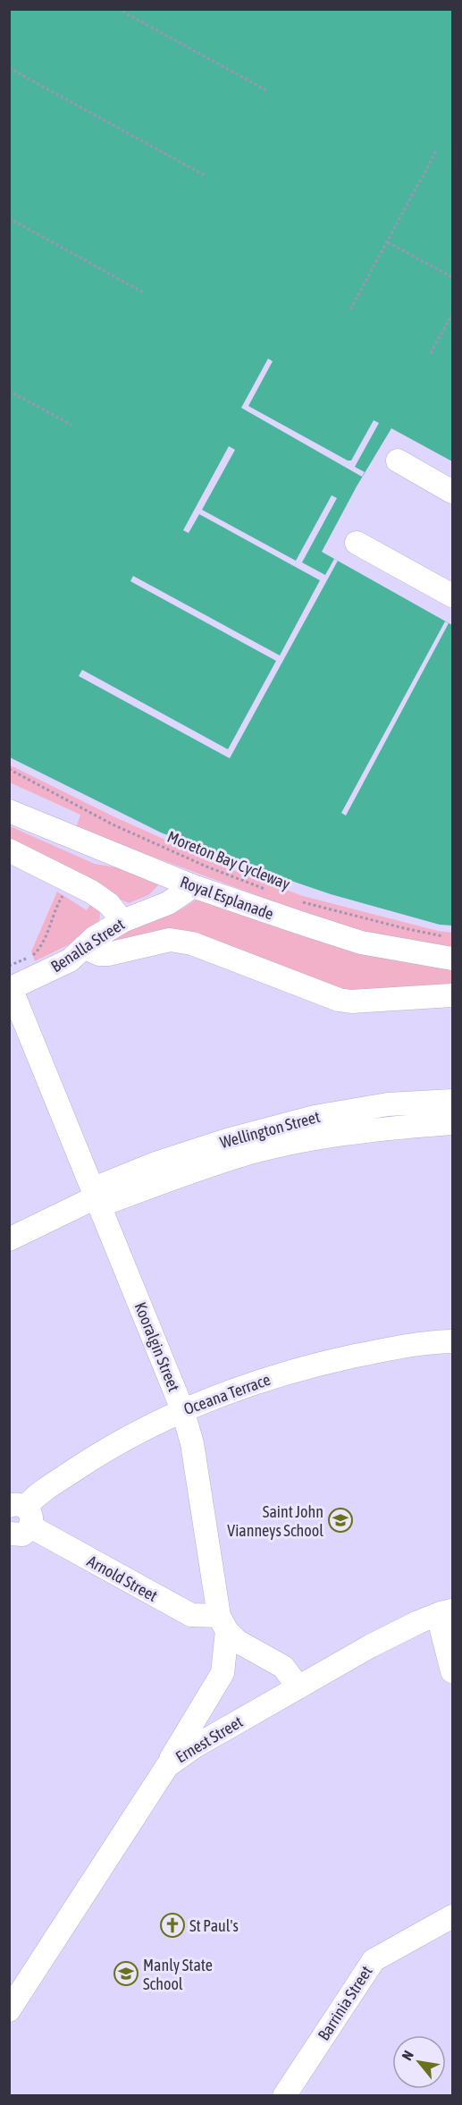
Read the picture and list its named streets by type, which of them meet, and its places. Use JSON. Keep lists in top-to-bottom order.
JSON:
{
  "streets": {
    "street": [
      "Royal Esplanade",
      "Benalla Street",
      "Wellington Street",
      "Kooralgin Street",
      "Oceana Terrace",
      "Arnold Street",
      "Ernest Street",
      "Barrinia Street"
    ],
    "path": ["Moreton Bay Cycleway"]
  },
  "crossings": [
    ["Royal Esplanade", "Benalla Street"],
    ["Benalla Street", "Kooralgin Street"],
    ["Wellington Street", "Kooralgin Street"],
    ["Kooralgin Street", "Oceana Terrace"],
    ["Kooralgin Street", "Arnold Street"],
    ["Kooralgin Street", "Ernest Street"],
    ["Oceana Terrace", "Arnold Street"]
  ],
  "places": {
    "school or university": ["Saint John Vianneys School", "Manly State School"],
    "church": ["St Paul's"]
  },
  "north": "top left"
}
